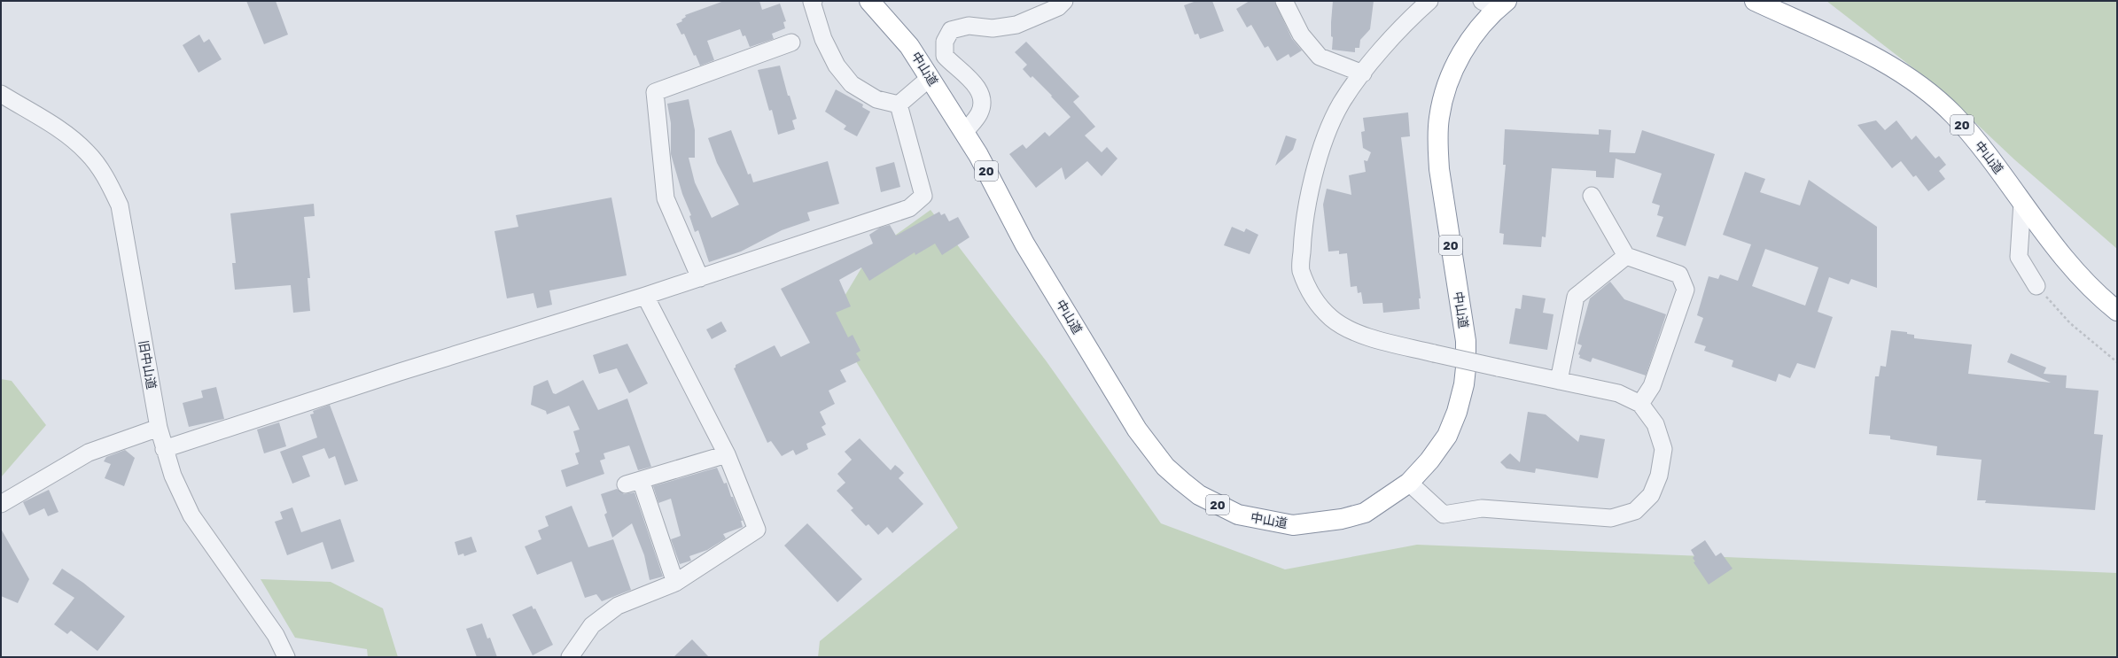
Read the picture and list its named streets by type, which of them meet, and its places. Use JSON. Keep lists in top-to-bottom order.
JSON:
{
  "streets": {
    "highway": ["中山道", "20"],
    "street": ["旧中山道"]
  }
}
